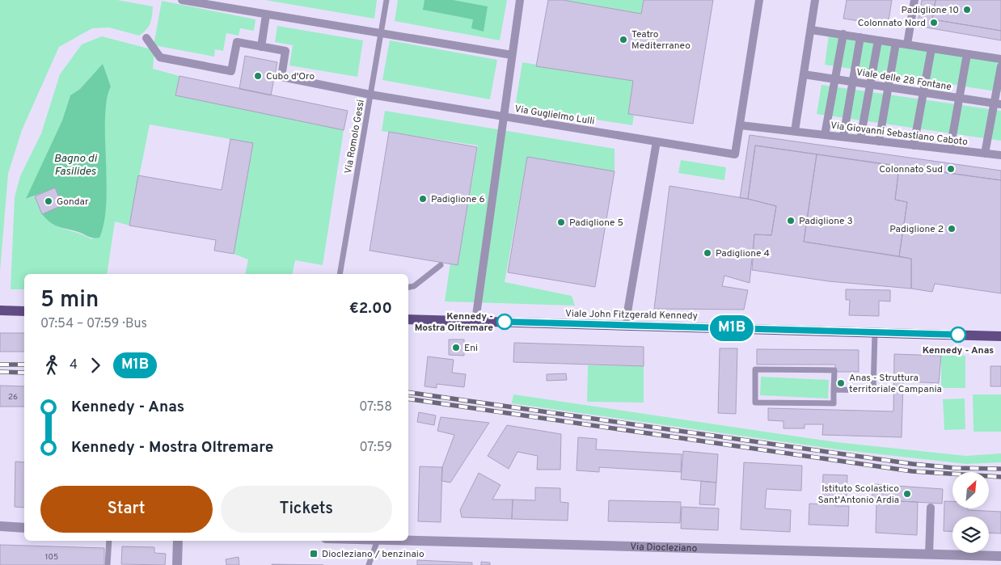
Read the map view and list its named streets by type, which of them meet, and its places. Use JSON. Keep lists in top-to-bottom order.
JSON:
{
  "streets": {
    "main road": ["Viale John Fitzgerald Kennedy"],
    "street": [
      "Viale delle 28 Fontane",
      "Via Guglielmo Lulli",
      "Via Giovanni Sebastiano Caboto",
      "Via Diocleziano"
    ],
    "lane": ["Via Romolo Gessi"]
  },
  "crossings": [
    ["Via Guglielmo Lulli", "Via Giovanni Sebastiano Caboto"],
    ["Via Guglielmo Lulli", "Via Romolo Gessi"]
  ],
  "water": ["Bagno di Fasilides"],
  "places": {
    "other": [
      "Padiglione 10",
      "Colonnato Nord",
      "Teatro Mediterraneo",
      "Cubo d'Oro",
      "Colonnato Sud",
      "Padiglione 6",
      "Gondar",
      "Padiglione 3",
      "Padiglione 5",
      "Padiglione 2",
      "Padiglione 4",
      "Kennedy - Mostra Oltremare",
      "Kennedy - Anas",
      "Eni",
      "Anas - Struttura territoriale Campania",
      "Istituto Scolastico Sant'Antonio Ardia"
    ],
    "transit": ["Diocleziano / benzinaio"]
  },
  "lines": ["bus line M1B"],
  "house_numbers": ["26", "105"],
  "north": "top right",
  "page": {
    "on_map": "M1B",
    "heading": ["5 min", "07:54 – 07:59 · Bus", "€2.00"],
    "legs": ["4", "M1B"],
    "list": [
      {
        "name": "Kennedy - Anas",
        "value": "07:58"
      },
      {
        "name": "Kennedy - Mostra Oltremare",
        "value": "07:59"
      }
    ],
    "buttons": ["Start", "Tickets"]
  }
}
